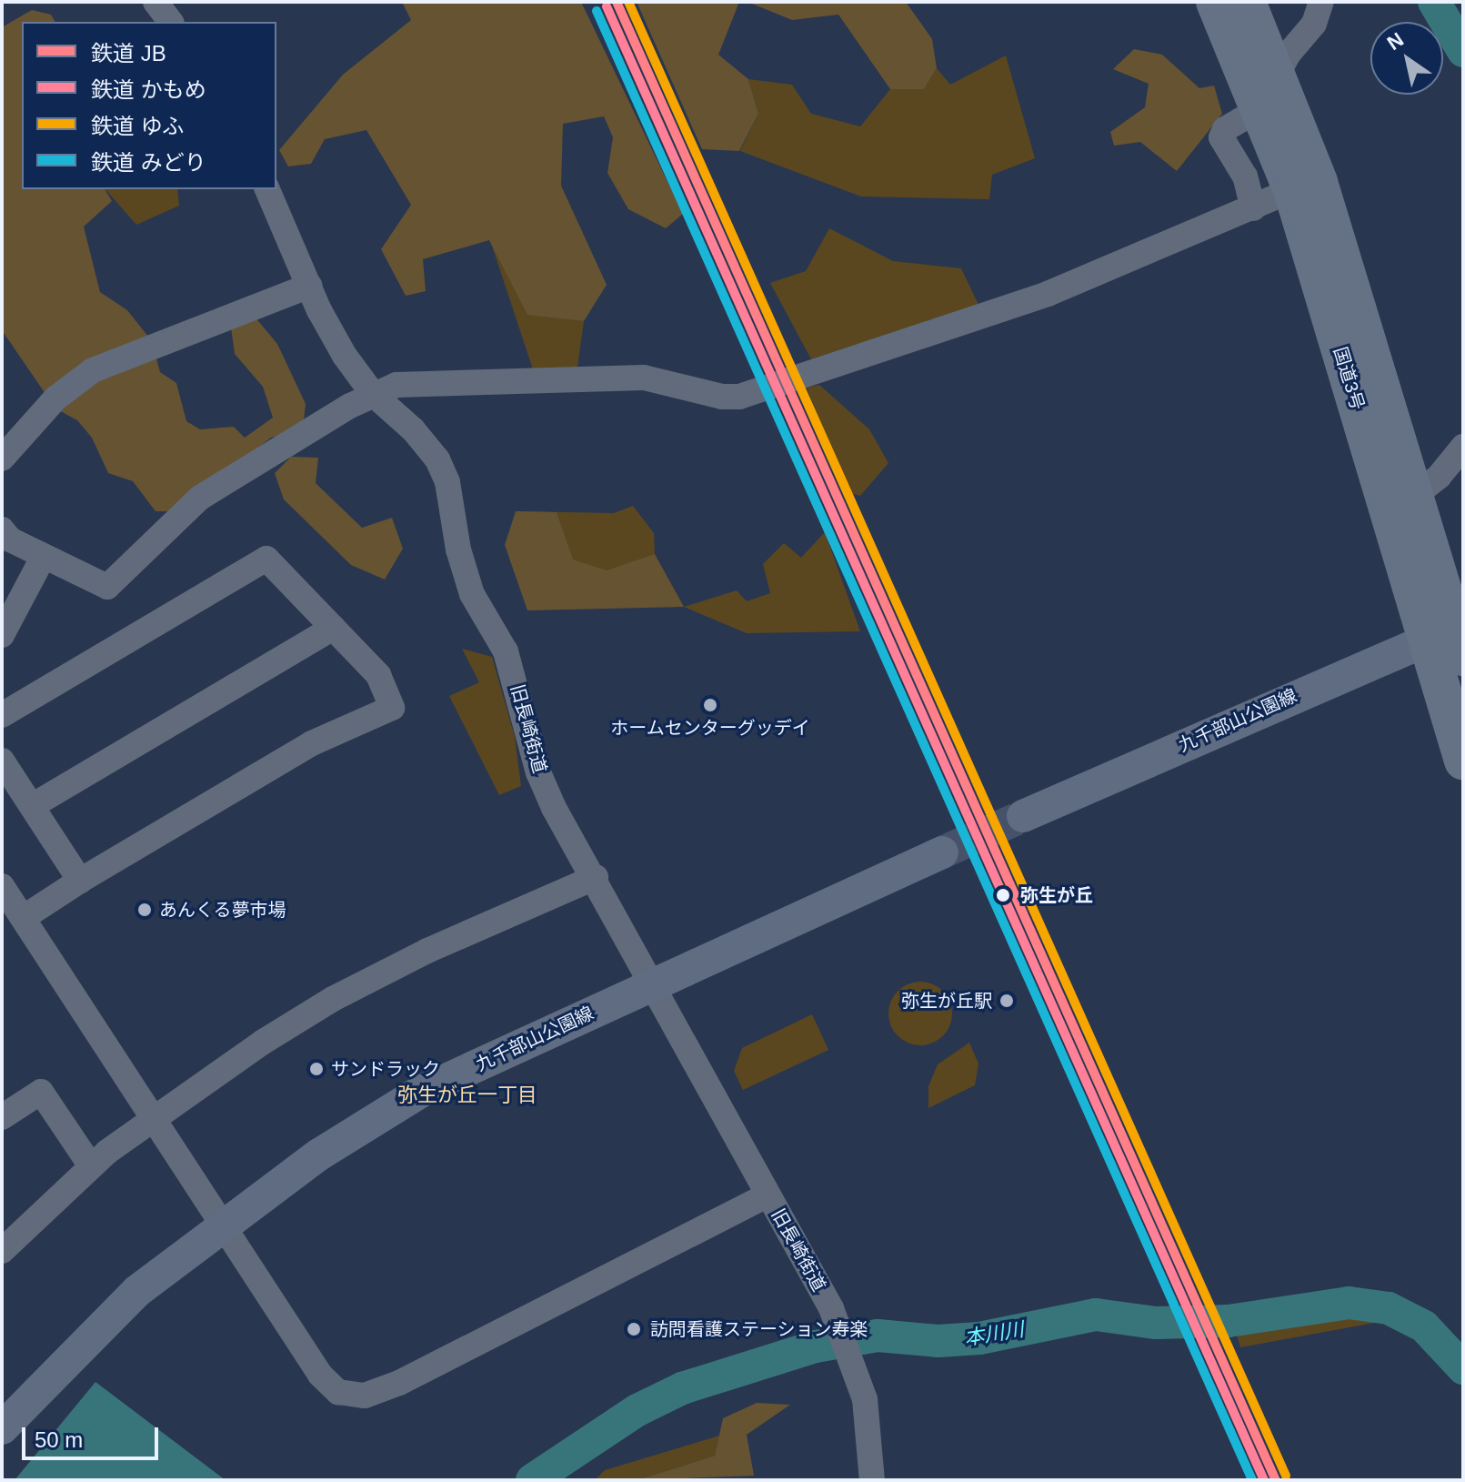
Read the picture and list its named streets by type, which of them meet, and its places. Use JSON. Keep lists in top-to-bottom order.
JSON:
{
  "streets": {
    "highway": ["国道3号"],
    "main road": ["九千部山公園線"],
    "street": ["旧長崎街道"]
  },
  "crossings": [
    ["国道3号", "九千部山公園線"],
    ["九千部山公園線", "旧長崎街道"]
  ],
  "districts": ["弥生が丘一丁目"],
  "water": ["本川川"],
  "places": [
    "ホームセンターグッデイ",
    "弥生が丘",
    "あんくる夢市場",
    "弥生が丘駅",
    "サンドラック",
    "訪問看護ステーション寿楽"
  ],
  "lines": [
    "rail line JB",
    "rail line ゆふ",
    "rail line かもめ",
    "rail line みどり"
  ],
  "legend": [
    "鉄道 JB",
    "鉄道 かもめ",
    "鉄道 ゆふ",
    "鉄道 みどり"
  ],
  "scale_bar": "50 m",
  "north": "top left"
}
